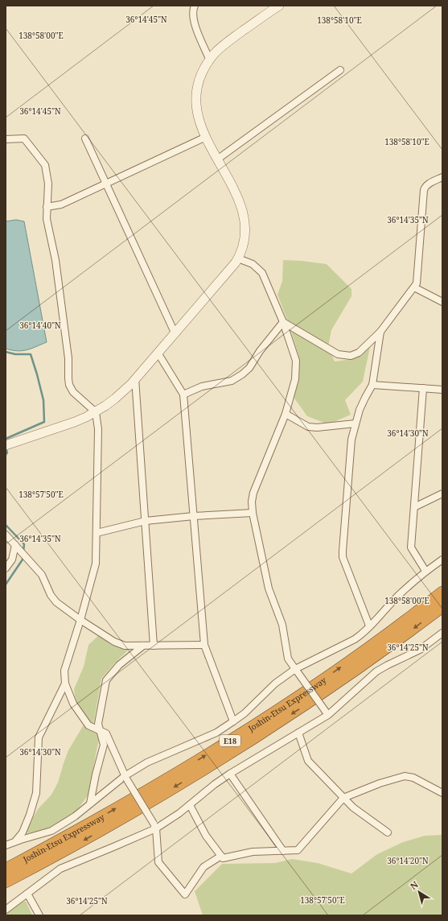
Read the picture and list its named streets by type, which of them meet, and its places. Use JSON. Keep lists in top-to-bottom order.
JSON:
{
  "streets": {
    "highway": ["Joshin-Etsu Expressway", "E18"]
  },
  "north": "top left",
  "coordinates": [
    "36°14'45\"N",
    "138°58'10\"E",
    "138°58'00\"E",
    "36°14'35\"N",
    "36°14'40\"N",
    "36°14'30\"N",
    "138°57'50\"E",
    "36°14'25\"N",
    "36°14'20\"N"
  ]
}
